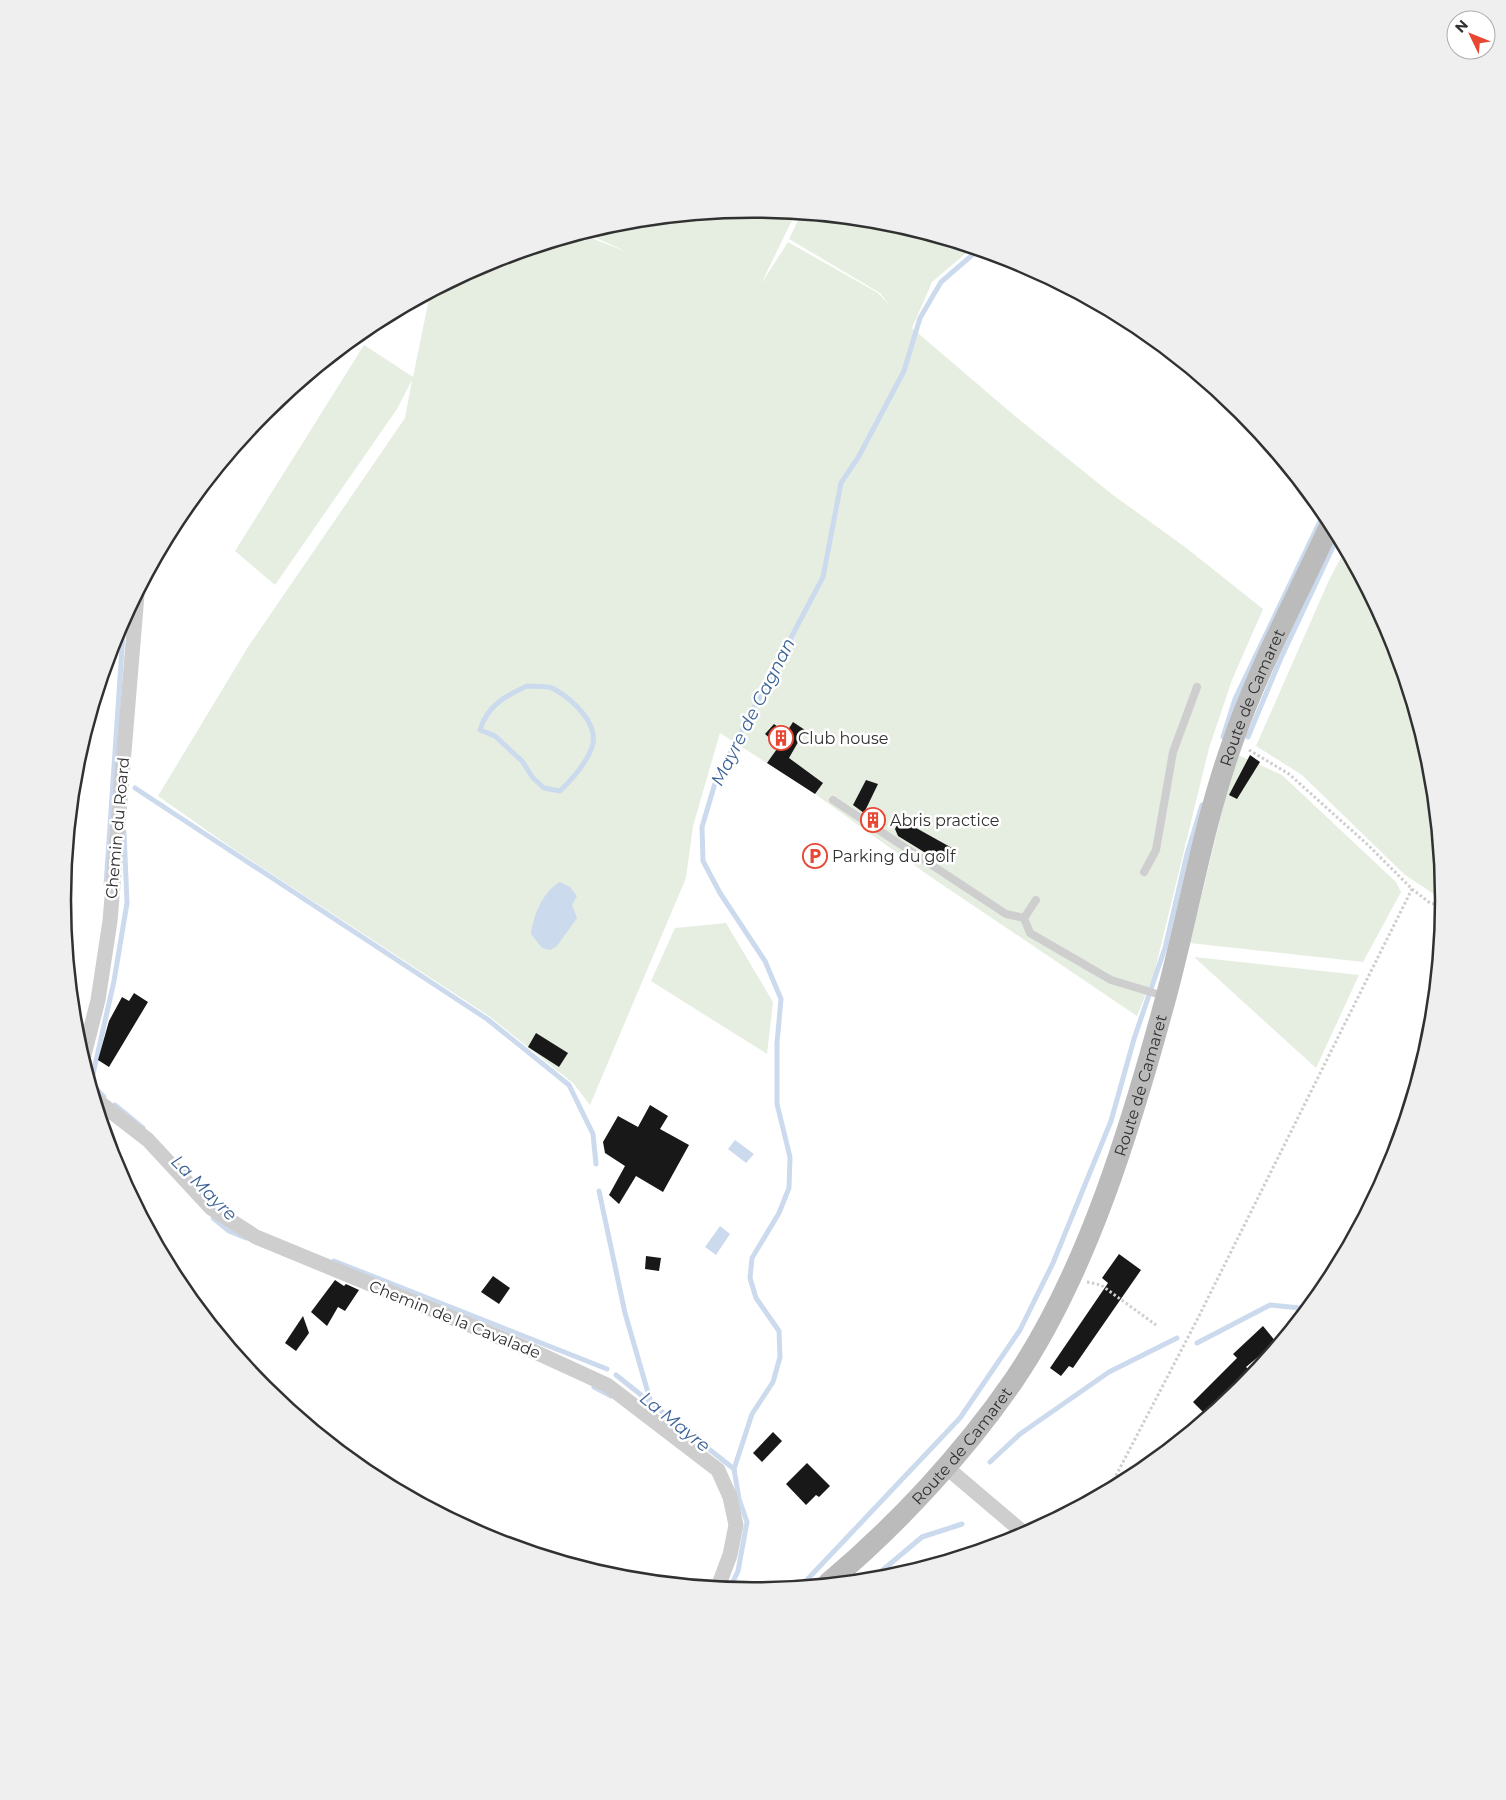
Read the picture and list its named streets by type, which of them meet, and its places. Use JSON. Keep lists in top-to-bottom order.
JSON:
{
  "streets": {
    "main road": ["Route de Camaret"],
    "street": ["Chemin du Roard", "Chemin de la Cavalade"]
  },
  "water": ["Mayre de Cagnan", "La Mayre"],
  "places": {
    "building": ["Club house", "Abris practice"],
    "parking": ["Parking du golf"]
  },
  "north": "top left"
}
